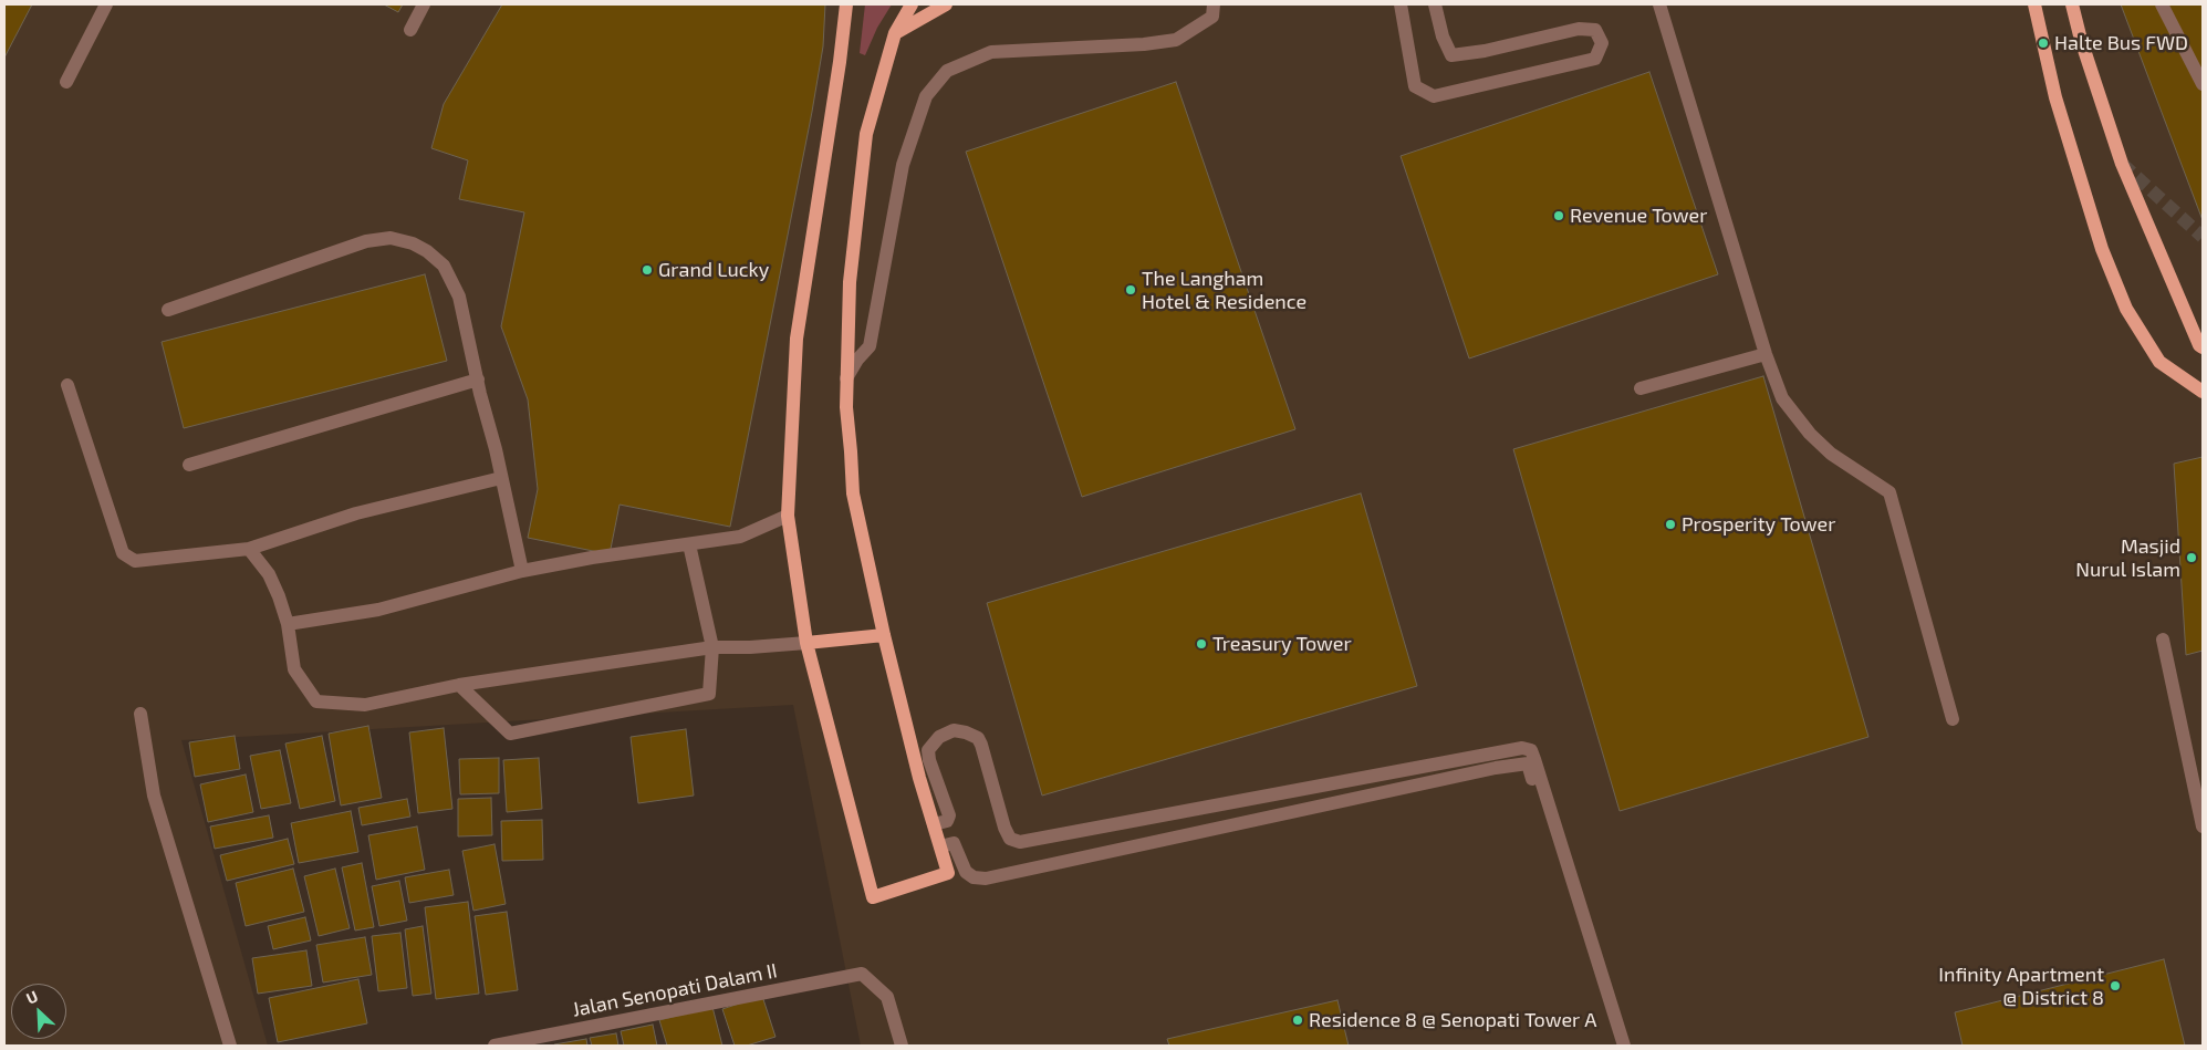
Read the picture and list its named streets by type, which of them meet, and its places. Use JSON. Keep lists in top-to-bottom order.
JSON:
{
  "streets": {
    "street": ["Jalan Senopati Dalam II"]
  },
  "places": [
    "Halte Bus FWD",
    "Revenue Tower",
    "Grand Lucky",
    "The Langham Hotel & Residence",
    "Prosperity Tower",
    "Masjid Nurul Islam",
    "Treasury Tower",
    "Infinity Apartment @ District 8",
    "Residence 8 @ Senopati Tower A"
  ],
  "north": "top left"
}
